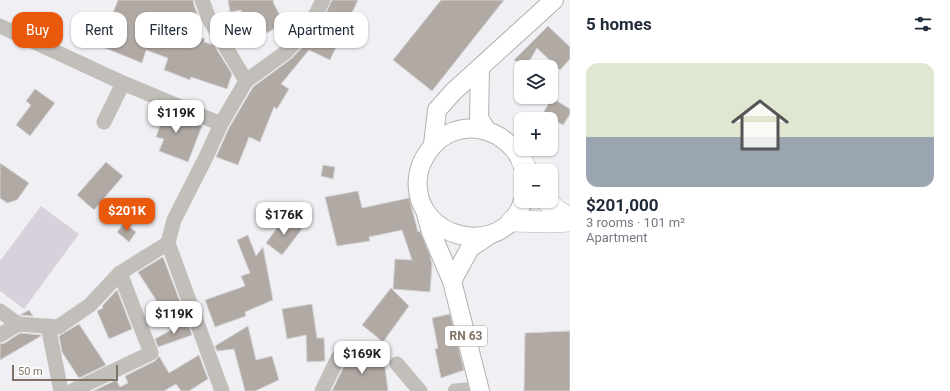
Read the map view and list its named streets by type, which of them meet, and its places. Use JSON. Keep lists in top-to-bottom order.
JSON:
{
  "streets": {
    "main road": ["RN 63"]
  },
  "scale_bar": "50 m",
  "page": {
    "heading": "5 homes",
    "chip": [
      "Buy",
      "Rent",
      "Filters",
      "New",
      "Apartment"
    ],
    "list": [
      {
        "name": "$201,000",
        "note": "3 rooms · 101 m² · Apartment"
      }
    ],
    "map_buttons": ["+", "−"],
    "price": [
      "$119K",
      "$201K",
      "$176K",
      "$119K",
      "$169K"
    ],
    "scale": "50 m"
  }
}
